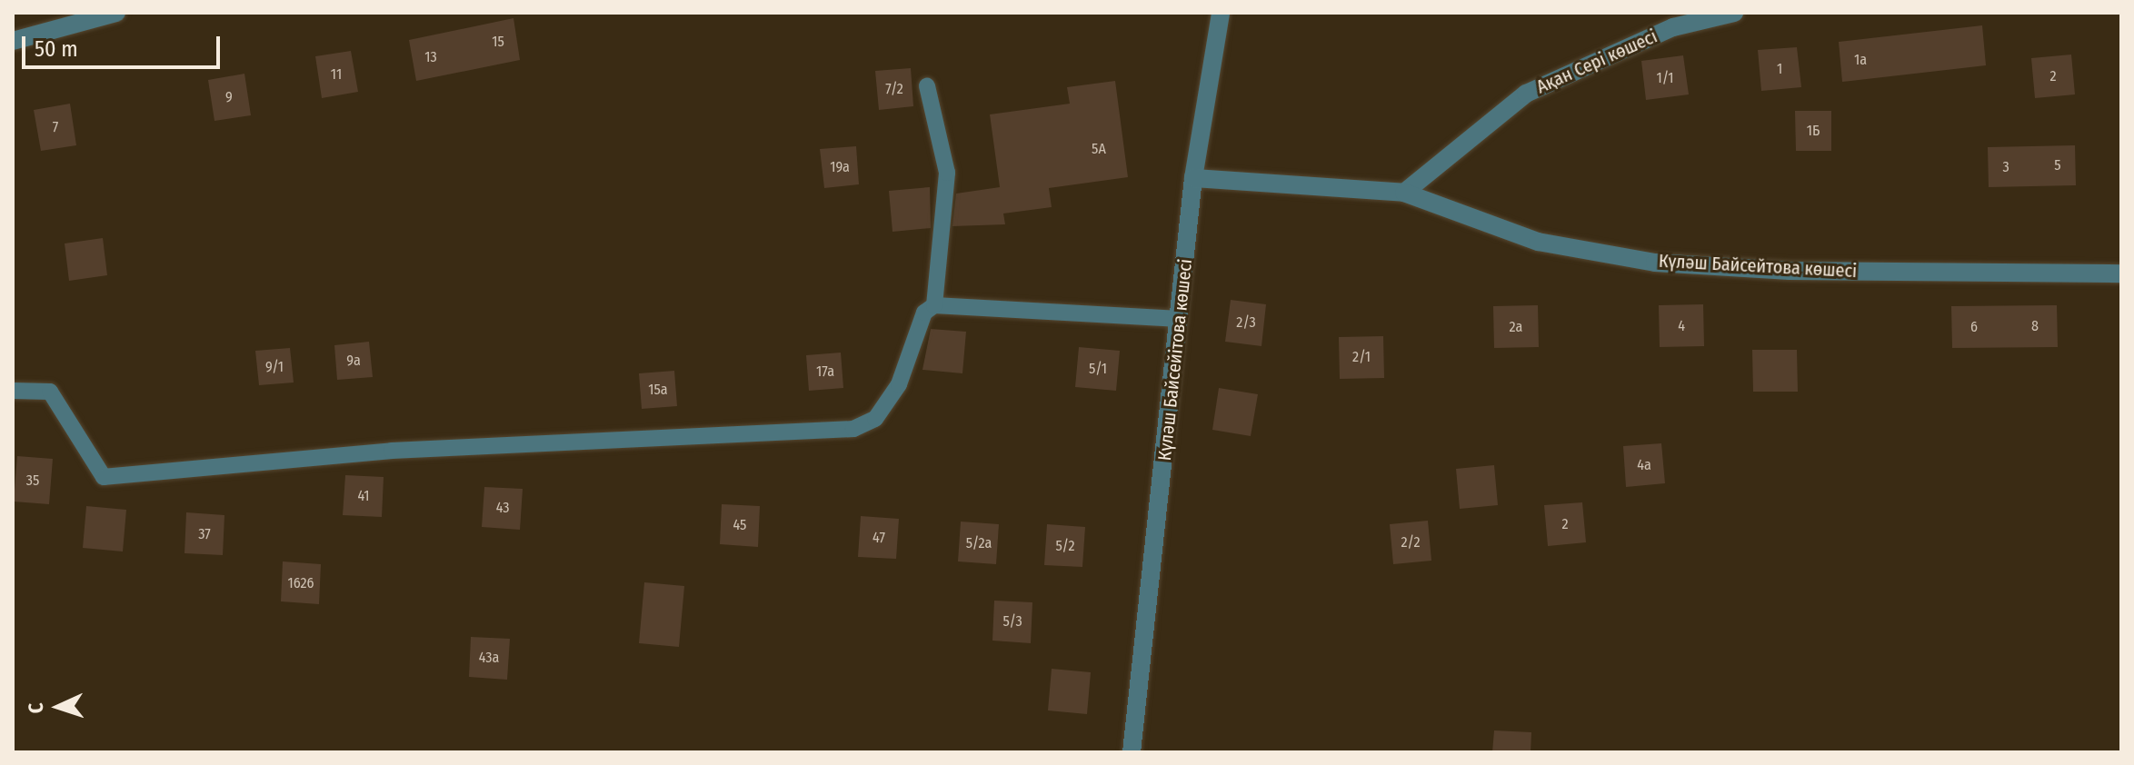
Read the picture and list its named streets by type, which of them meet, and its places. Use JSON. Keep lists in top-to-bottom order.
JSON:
{
  "streets": {
    "street": ["Ақан Сері көшесі", "Күләш Байсейтова көшесі", "Күләш Байсейітова көшесі"]
  },
  "crossings": [
    ["Ақан Сері көшесі", "Күләш Байсейтова көшесі"]
  ],
  "house_numbers": [
    "15",
    "13",
    "1а",
    "1",
    "11",
    "2",
    "1/1",
    "7/2",
    "9",
    "7",
    "1Б",
    "5А",
    "5",
    "19а",
    "3",
    "2/3",
    "4",
    "8",
    "2а",
    "6",
    "2/1",
    "9а",
    "9/1",
    "5/1",
    "17а",
    "15а",
    "4а",
    "35",
    "41",
    "43",
    "2",
    "45",
    "37",
    "47",
    "2/2",
    "5/2а",
    "5/2",
    "1626",
    "5/3",
    "43а"
  ],
  "scale_bar": "50 m",
  "north": "left"
}
